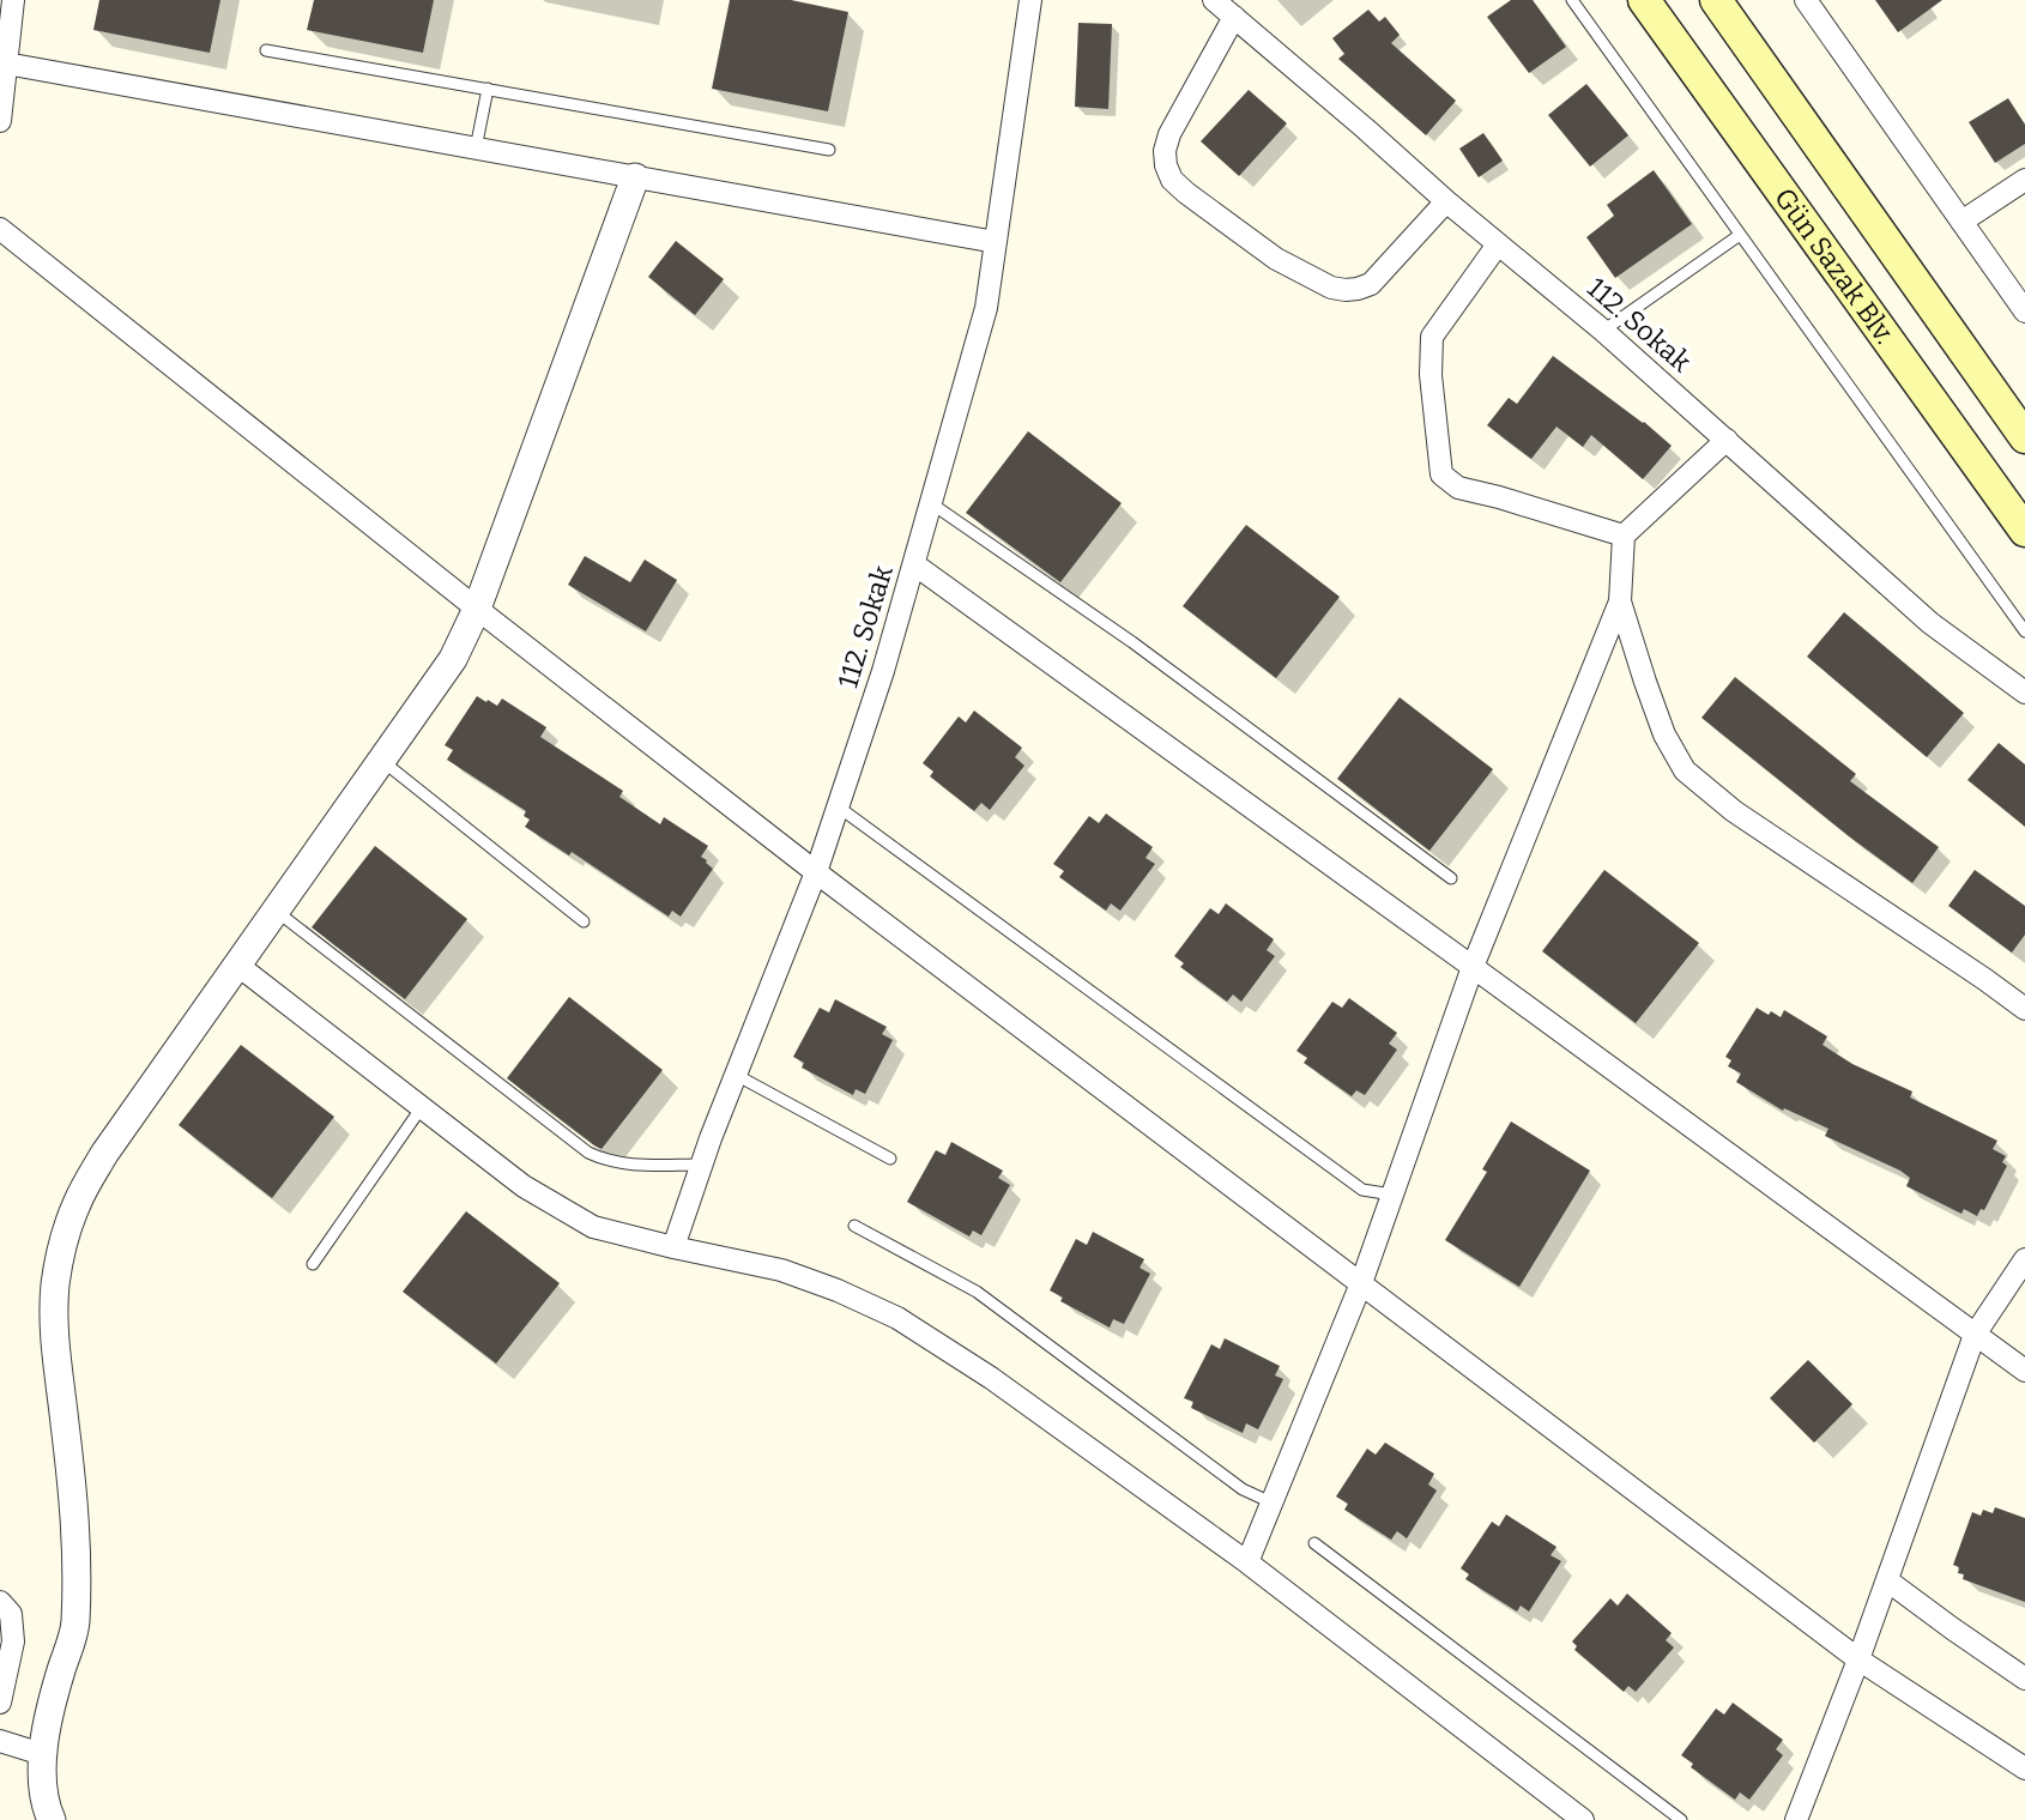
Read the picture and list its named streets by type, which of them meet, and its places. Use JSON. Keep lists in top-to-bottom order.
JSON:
{
  "streets": {
    "main road": ["Gün Sazak Blv."],
    "street": ["112. Sokak"]
  }
}
